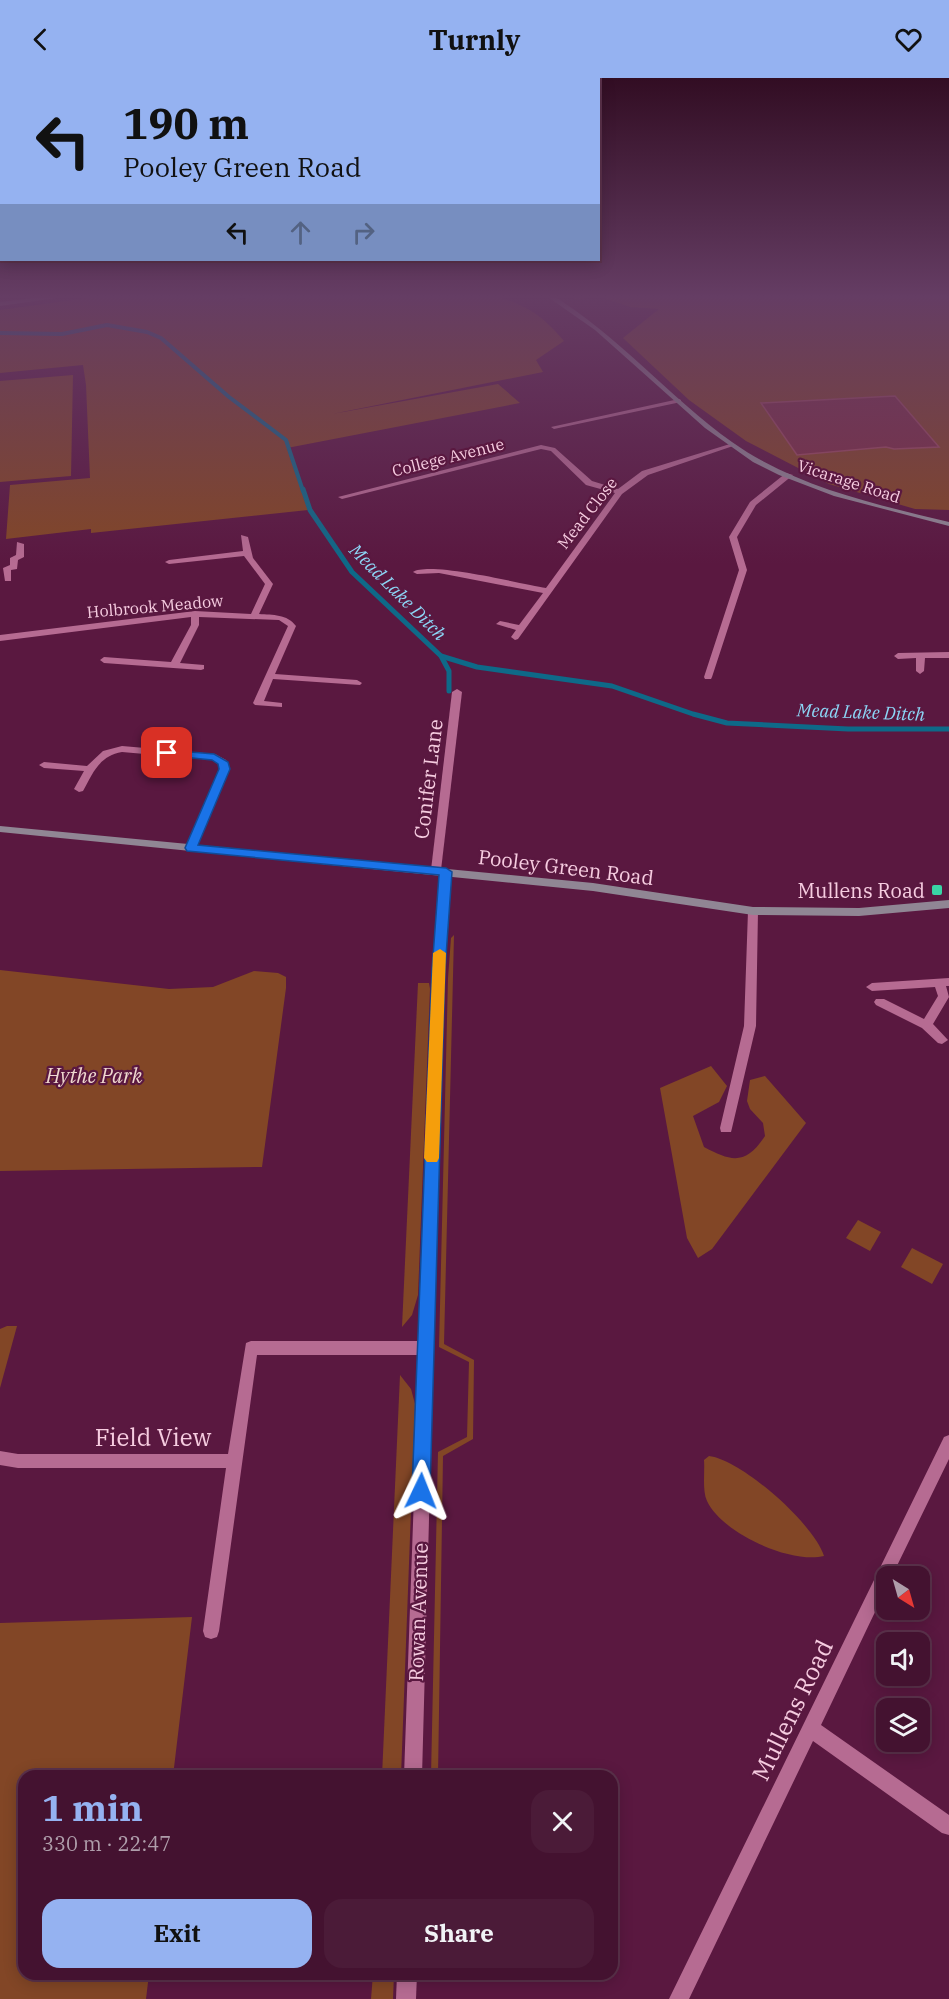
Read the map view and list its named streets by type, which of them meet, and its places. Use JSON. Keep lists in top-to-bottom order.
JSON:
{
  "streets": {
    "main road": ["Vicarage Road", "Pooley Green Road"],
    "street": [
      "College Avenue",
      "Mead Close",
      "Holbrook Meadow",
      "Conifer Lane",
      "Field View",
      "Rowan Avenue",
      "Mullens Road"
    ]
  },
  "crossings": [
    ["College Avenue", "Mead Close"],
    ["Vicarage Road", "Mead Close"],
    ["Conifer Lane", "Pooley Green Road"],
    ["Conifer Lane", "Rowan Avenue"],
    ["Pooley Green Road", "Rowan Avenue"],
    ["Field View", "Rowan Avenue"]
  ],
  "water": ["Mead Lake Ditch"],
  "parks": ["Hythe Park"],
  "places": {
    "transit": ["Mullens Road"]
  },
  "north": "bottom right",
  "page": {
    "header": "Turnly",
    "turn": ["190 m", "Pooley Green Road"],
    "heading": ["1 min", "330 m · 22:47"],
    "buttons": ["Exit", "Share"]
  }
}
